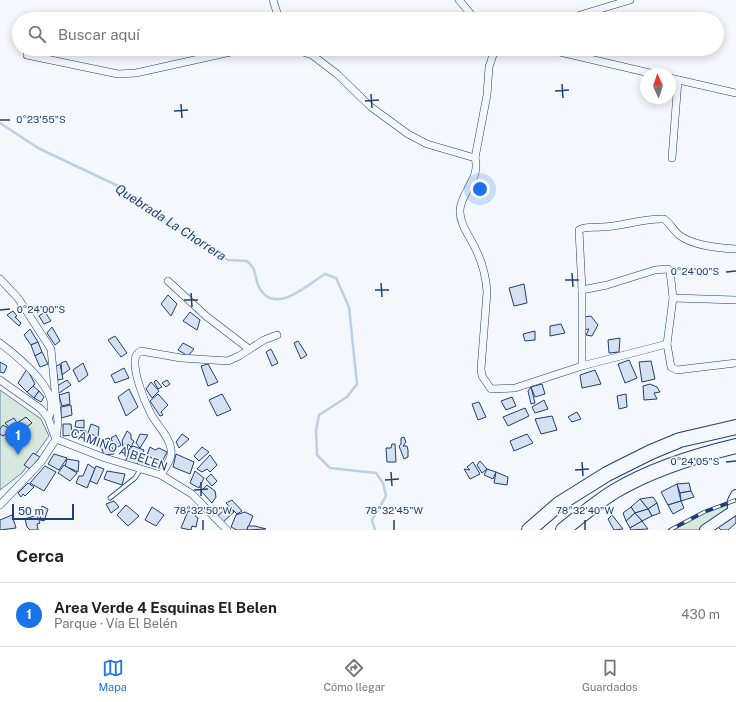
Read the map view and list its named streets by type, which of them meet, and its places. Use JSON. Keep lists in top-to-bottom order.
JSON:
{
  "streets": {
    "street": ["CAMINO A BELEN"]
  },
  "water": ["Quebrada La Chorrera"],
  "scale_bar": "50 m",
  "north": "top",
  "page": {
    "search": "Buscar aquí",
    "pins": "1",
    "scale": "50 m",
    "heading": "Cerca",
    "list": [
      {
        "mark": "1",
        "name": "Area Verde 4 Esquinas El Belen",
        "note": "Parque · Vía El Belén",
        "value": "430 m"
      }
    ],
    "nav": ["Mapa", "Cómo llegar", "Guardados"]
  },
  "coordinates": [
    "0°23'55\"S",
    "0°24'00\"S",
    "0°24'05\"S",
    "78°32'50\"W",
    "78°32'45\"W",
    "78°32'40\"W"
  ]
}
